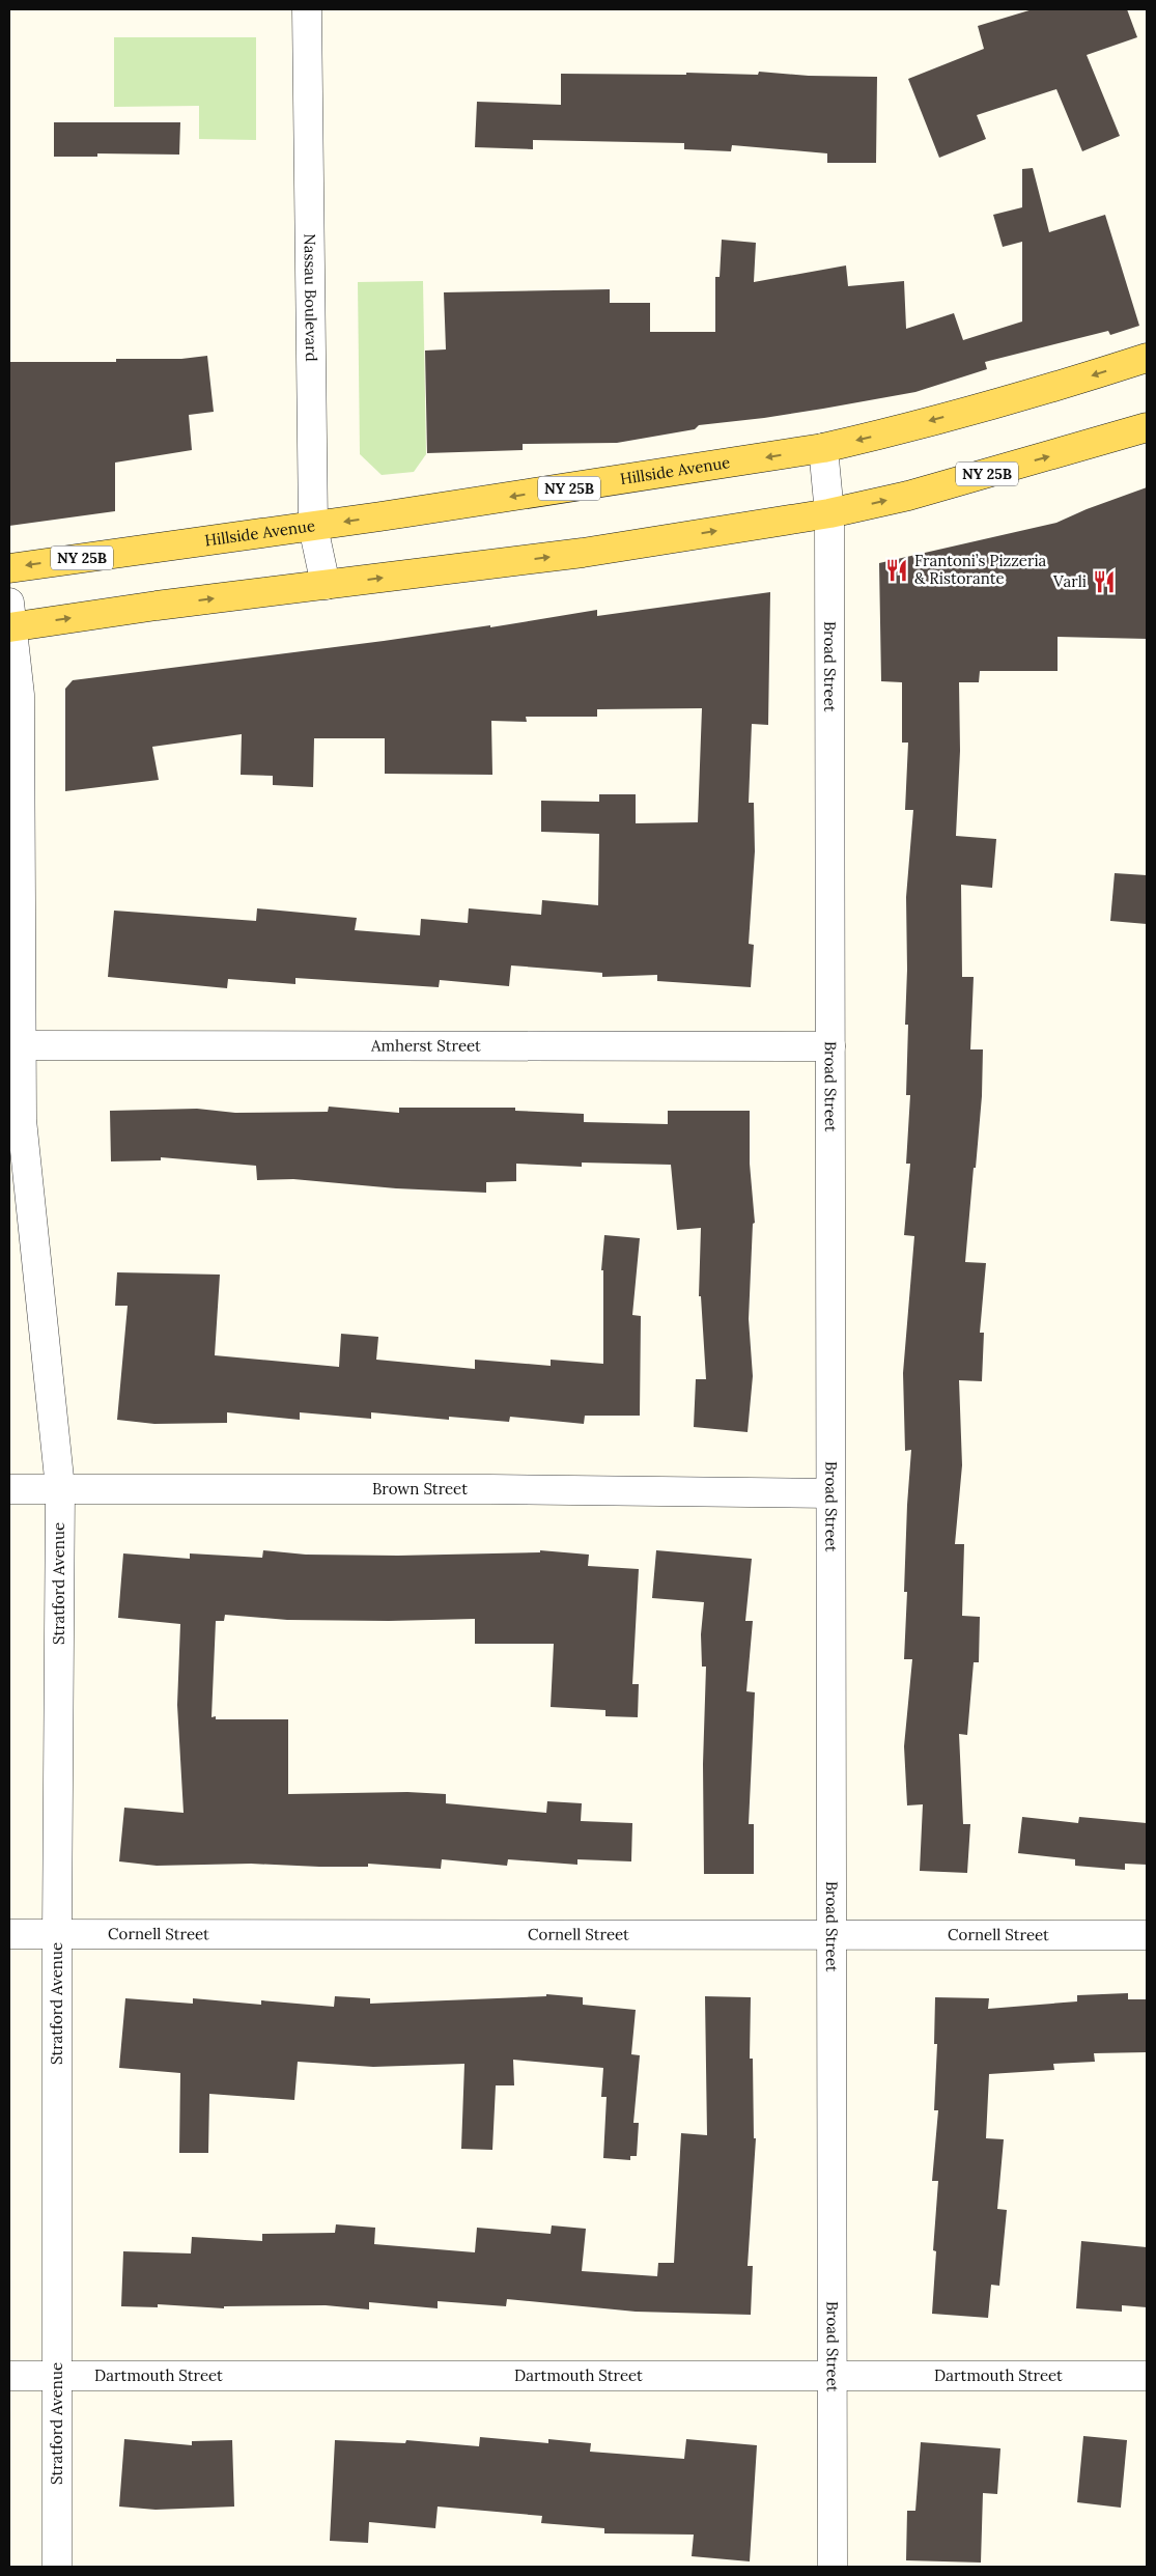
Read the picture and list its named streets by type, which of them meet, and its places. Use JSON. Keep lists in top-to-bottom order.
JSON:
{
  "streets": {
    "main road": ["Hillside Avenue", "NY 25B"],
    "street": [
      "Nassau Boulevard",
      "Broad Street",
      "Amherst Street",
      "Brown Street",
      "Stratford Avenue",
      "Cornell Street",
      "Dartmouth Street"
    ]
  },
  "crossings": [
    ["Nassau Boulevard", "Hillside Avenue"],
    ["Nassau Boulevard", "NY 25B"],
    ["Hillside Avenue", "Broad Street"],
    ["NY 25B", "Broad Street"],
    ["NY 25B", "Stratford Avenue"],
    ["Broad Street", "Amherst Street"],
    ["Broad Street", "Brown Street"],
    ["Broad Street", "Cornell Street"],
    ["Broad Street", "Dartmouth Street"],
    ["Amherst Street", "Stratford Avenue"],
    ["Brown Street", "Stratford Avenue"],
    ["Stratford Avenue", "Cornell Street"],
    ["Stratford Avenue", "Dartmouth Street"]
  ],
  "places": {
    "restaurant": ["Frantoni’s Pizzeria & Ristorante", "Varli"]
  }
}
